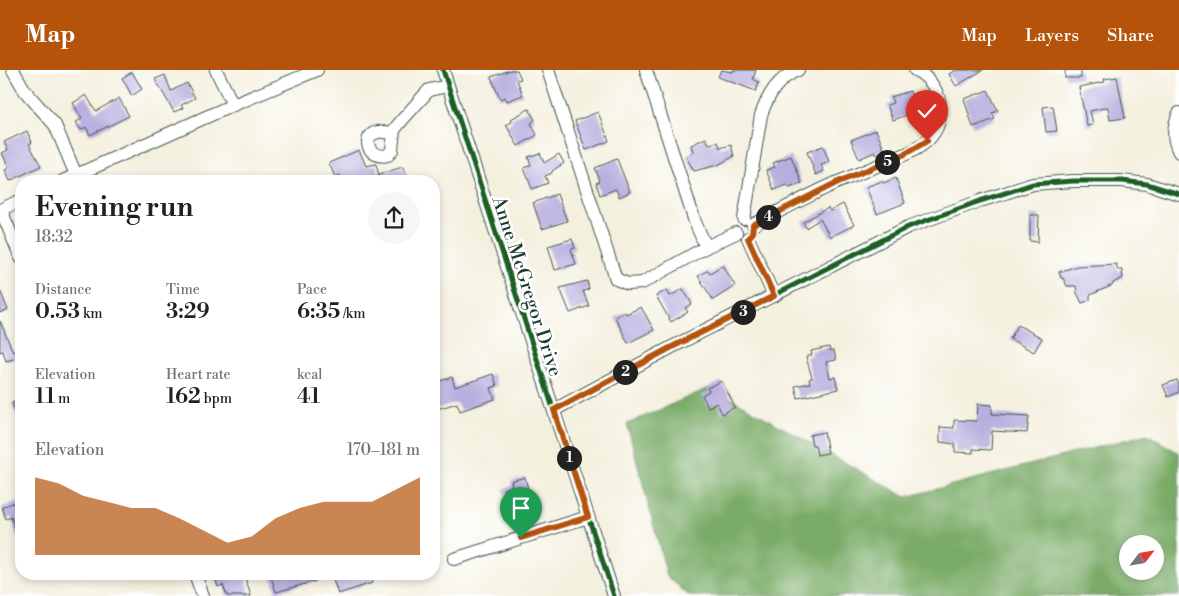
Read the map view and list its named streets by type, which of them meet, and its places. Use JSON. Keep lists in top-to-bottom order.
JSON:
{
  "streets": {
    "street": ["Anne McGregor Drive"]
  },
  "north": "top right",
  "page": {
    "header": "Map",
    "nav": ["Map", "Layers", "Share"],
    "pins": [
      "5",
      "4",
      "3",
      "2",
      "1"
    ],
    "heading": ["Evening run", "18:32"],
    "stats": [
      ["Distance", "0.53 km"],
      ["Time", "3:29"],
      ["Pace", "6:35 /km"],
      ["Elevation", "11 m"],
      ["Heart rate", "162 bpm"],
      ["kcal", "41"]
    ],
    "chart": ["Elevation", "170–181 m"]
  }
}
